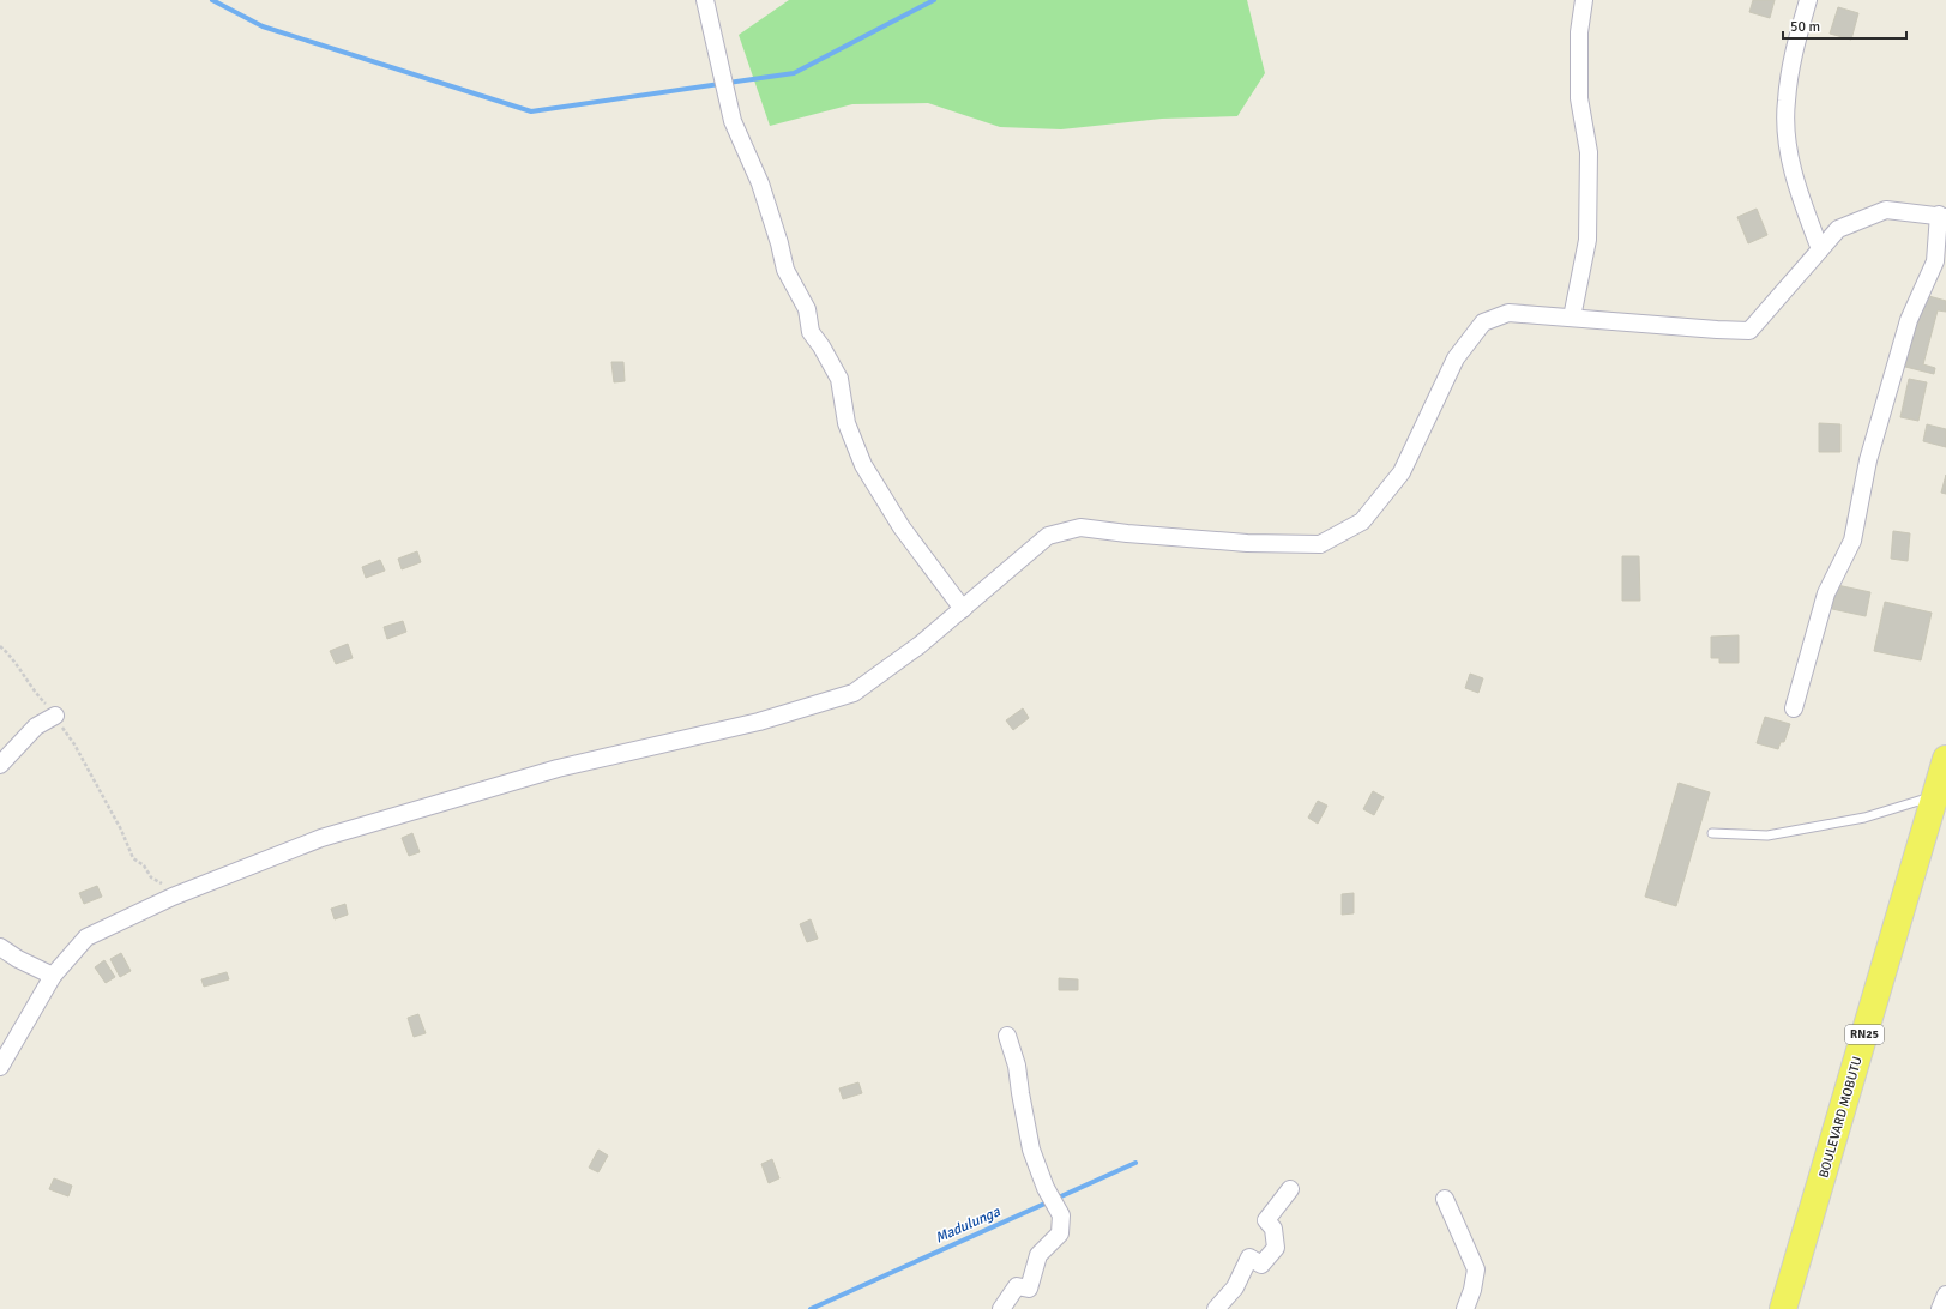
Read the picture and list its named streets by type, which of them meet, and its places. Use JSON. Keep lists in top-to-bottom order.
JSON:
{
  "streets": {
    "main road": ["RN25", "BOULEVARD MOBUTU"]
  },
  "water": ["Madulunga"],
  "scale_bar": "50 m"
}
